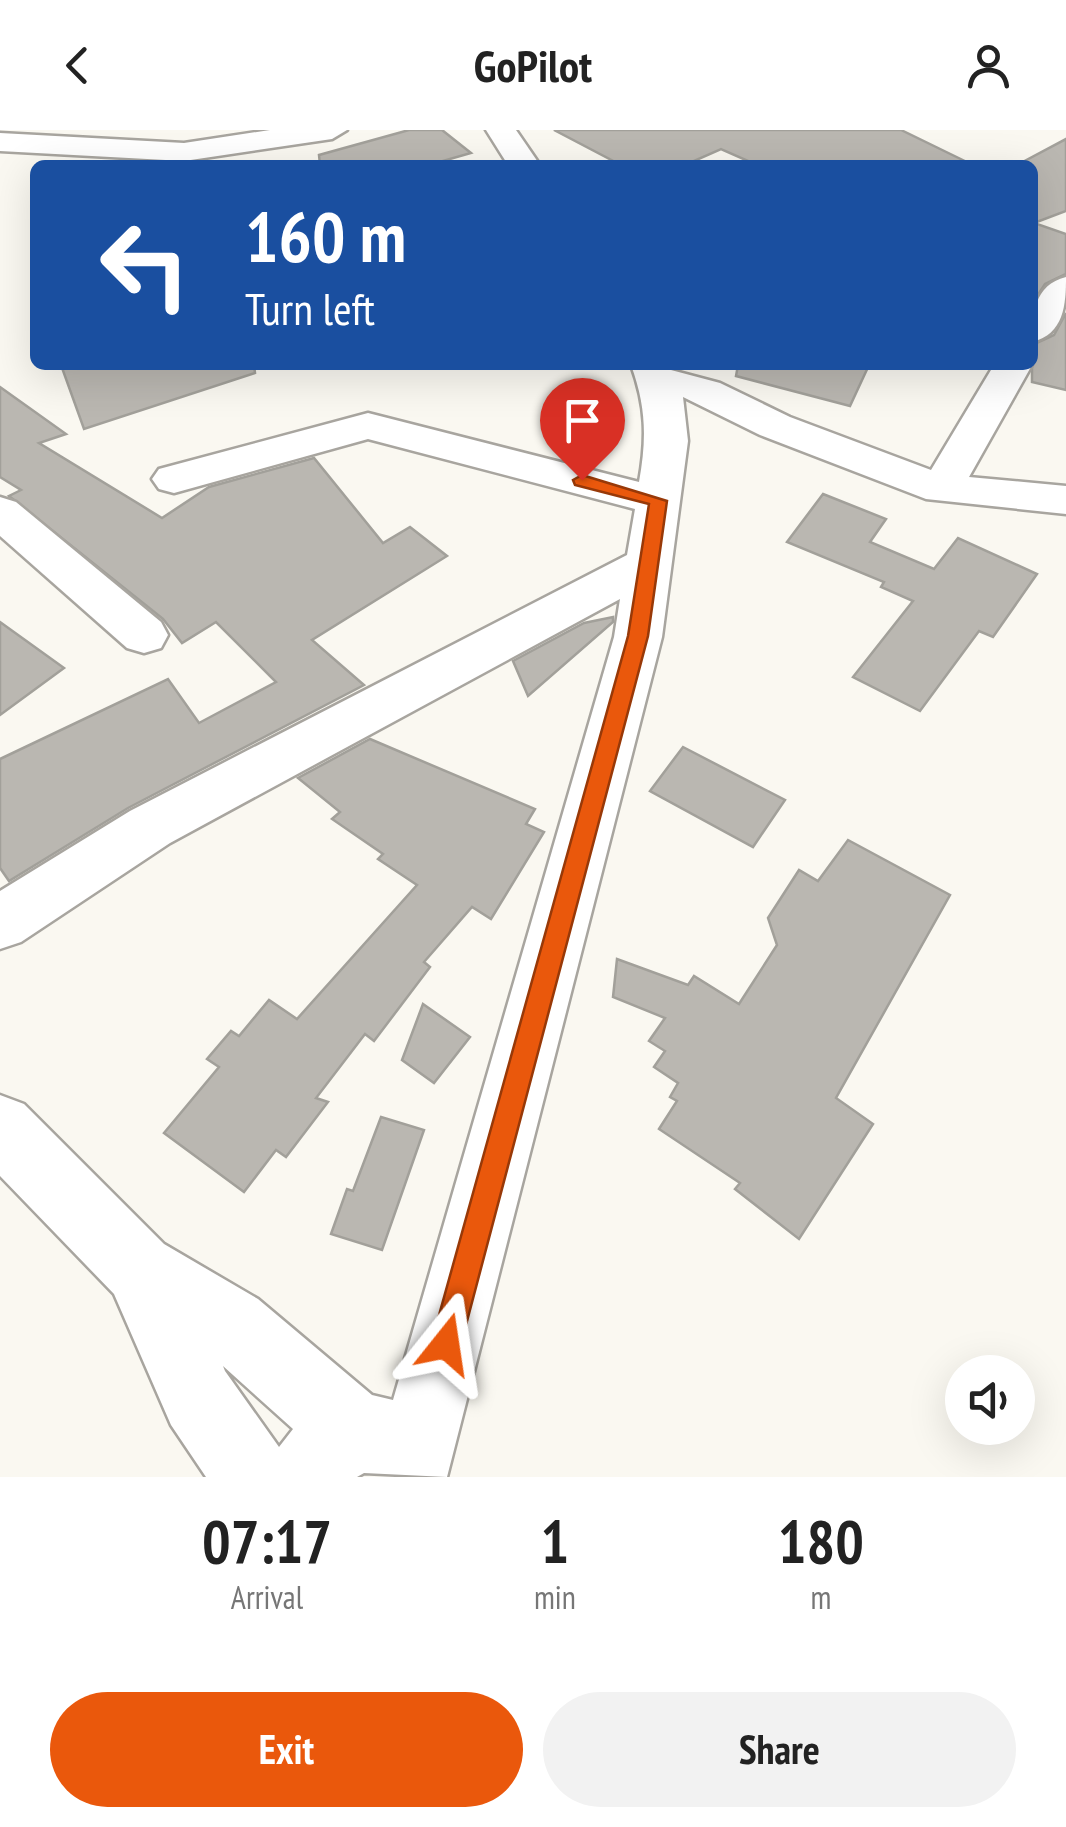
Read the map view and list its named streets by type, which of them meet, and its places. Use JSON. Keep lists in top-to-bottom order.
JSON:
{
  "page": {
    "header": "GoPilot",
    "turn": ["160 m", "Turn left"],
    "eta": [
      "07:17",
      "Arrival",
      "1",
      "min",
      "180",
      "m"
    ],
    "buttons": ["Exit", "Share"]
  }
}
